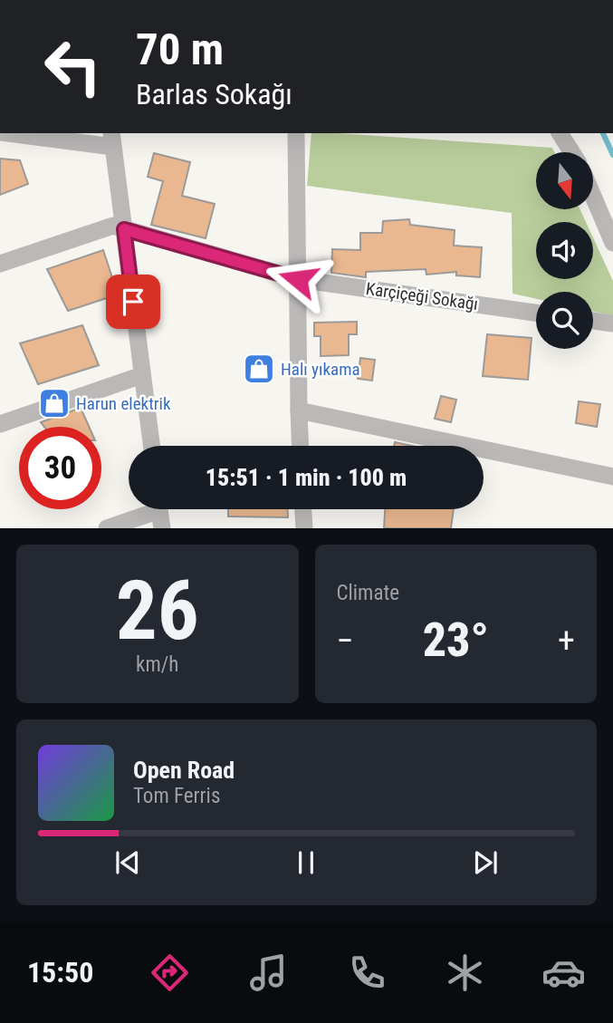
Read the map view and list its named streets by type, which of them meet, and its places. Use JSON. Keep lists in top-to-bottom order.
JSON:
{
  "streets": {
    "street": ["Karçiçeği Sokağı"]
  },
  "places": {
    "shop": ["Halı yıkama", "Harun elektrik"]
  },
  "north": "bottom",
  "page": {
    "turn": ["70 m", "Barlas Sokağı"],
    "limit": "30",
    "trip": "15:51 · 1 min · 100 m",
    "tile": [
      ["26", "km/h"],
      "Climate"
    ],
    "heat": ["−", "23°", "+"],
    "song": ["Open Road", "Tom Ferris"],
    "tabs": "15:50"
  }
}
